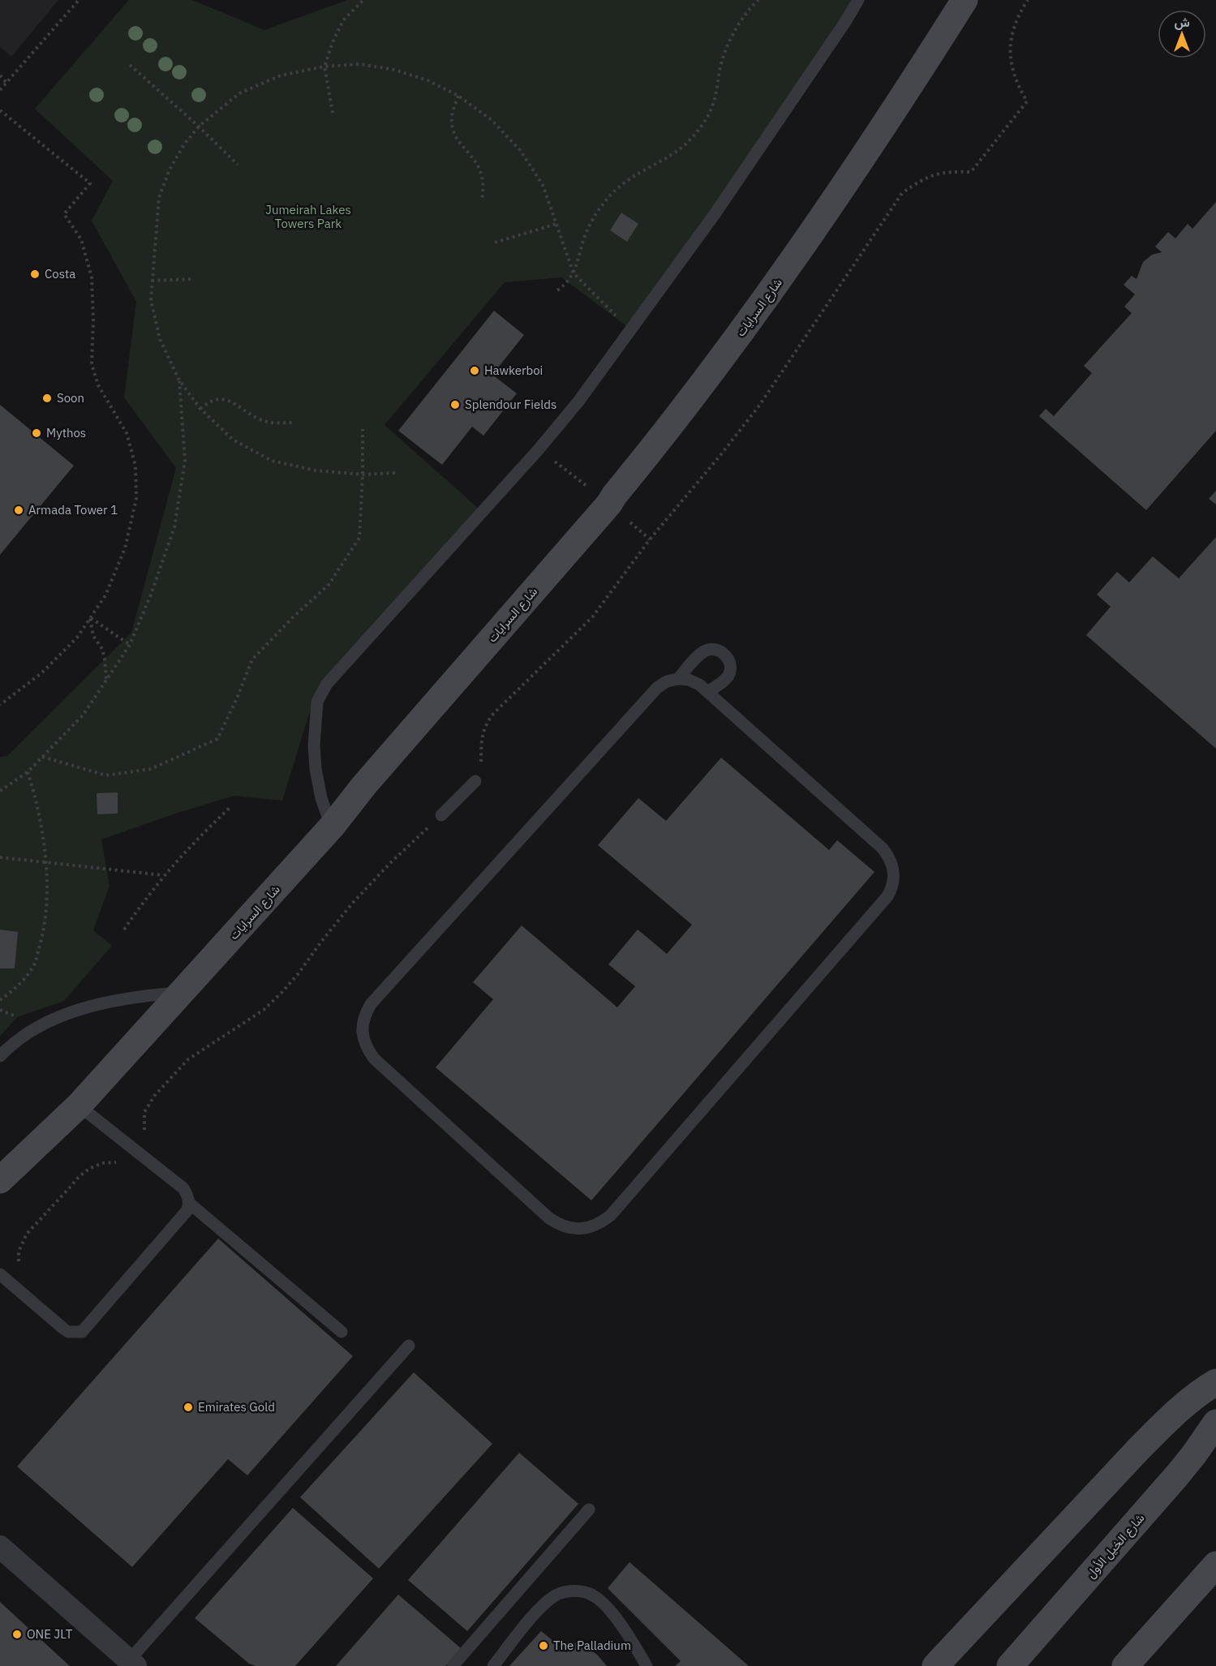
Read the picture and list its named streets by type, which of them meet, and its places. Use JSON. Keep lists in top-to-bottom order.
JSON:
{
  "streets": {
    "main road": ["شارع السرايات", "شارع الخيل الأول"]
  },
  "parks": ["Jumeirah Lakes Towers Park"],
  "places": [
    "Costa",
    "Hawkerboi",
    "Soon",
    "Splendour Fields",
    "Mythos",
    "Armada Tower 1",
    "Emirates Gold",
    "ONE JLT",
    "The Palladium"
  ],
  "north": "top"
}
